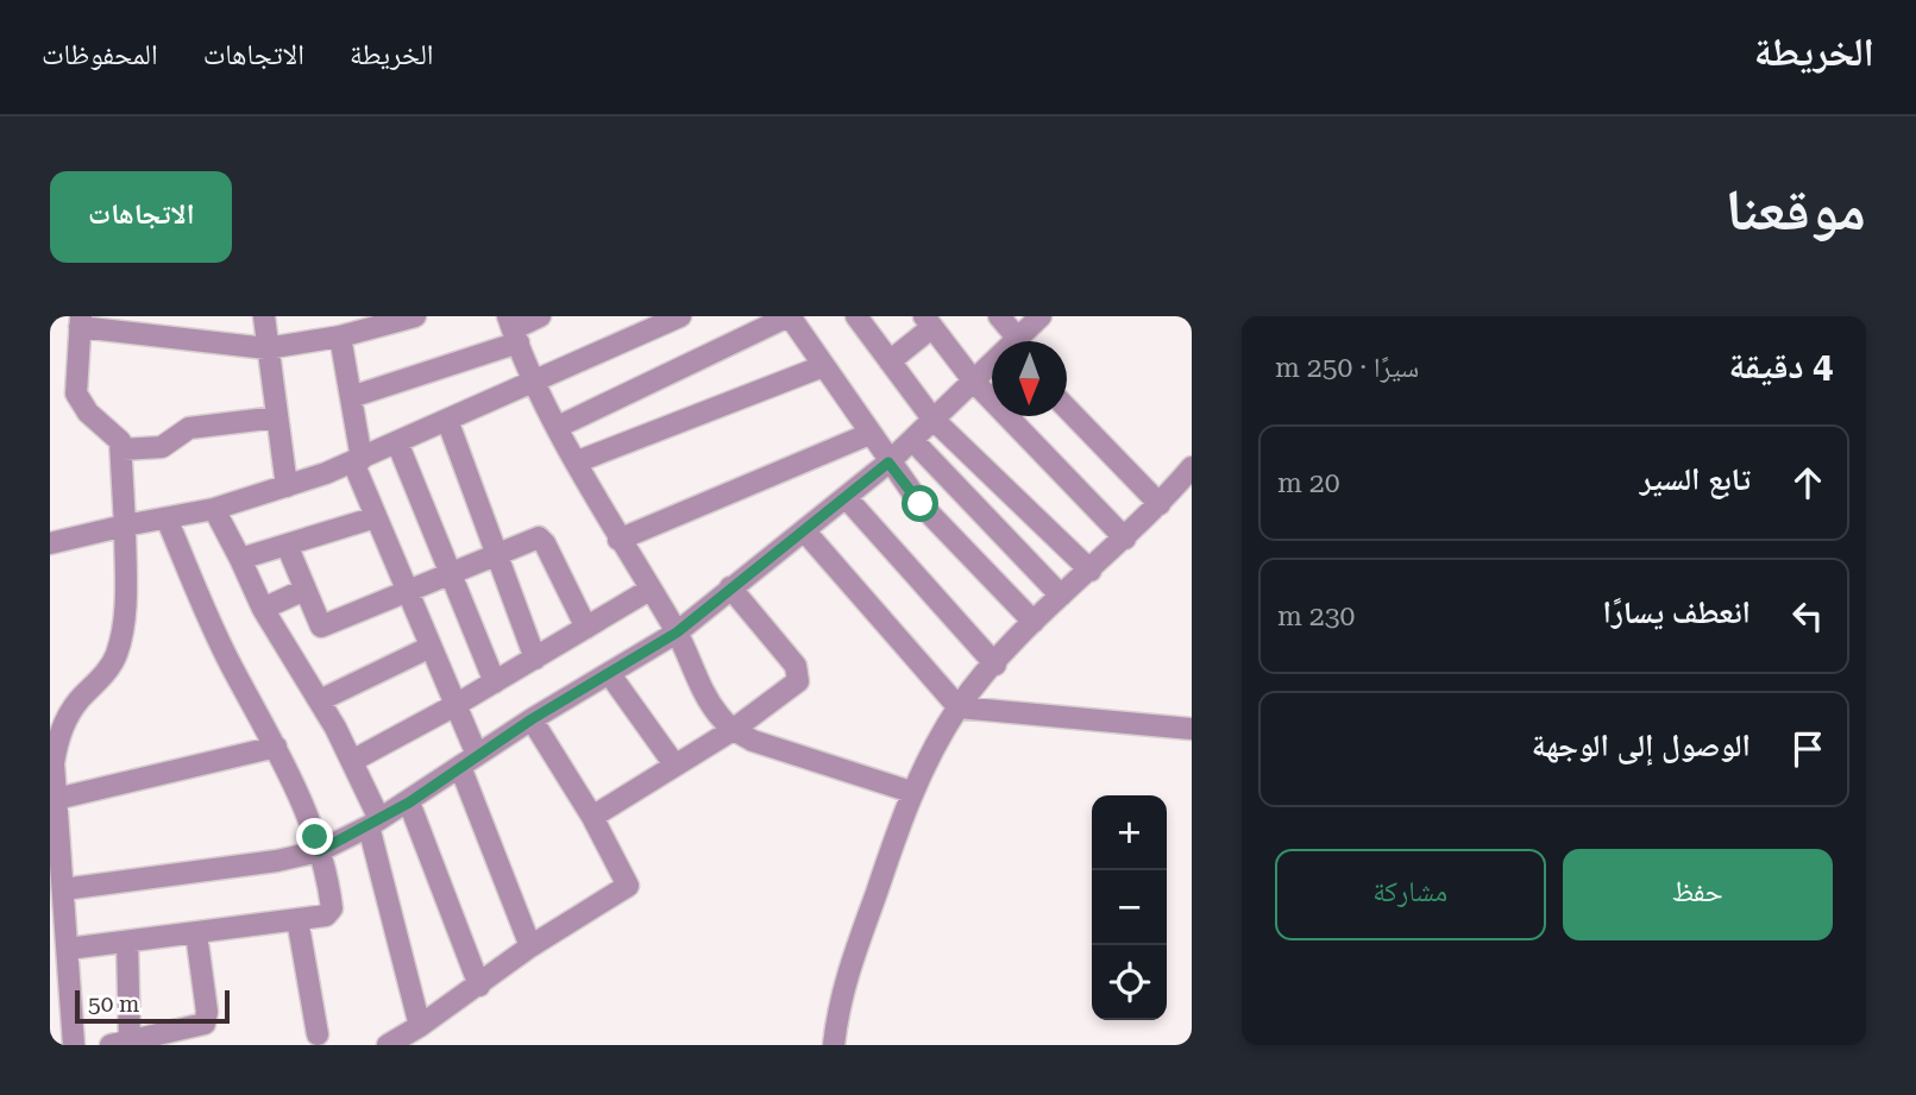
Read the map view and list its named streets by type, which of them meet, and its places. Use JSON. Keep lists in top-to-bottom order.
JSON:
{
  "scale_bar": "50 m",
  "north": "bottom",
  "page": {
    "header": "الخريطة",
    "nav": ["الخريطة", "الاتجاهات", "المحفوظات"],
    "title": "موقعنا",
    "buttons": [
      "الاتجاهات",
      ["حفظ", "مشاركة"]
    ],
    "heading": ["4 دقيقة", "سيرًا · 250 m"],
    "list": [
      ["تابع السير", "20 m"],
      ["انعطف يسارًا", "230 m"],
      "الوصول إلى الوجهة"
    ],
    "map_buttons": ["+", "−"],
    "scale": "50 m"
  }
}
